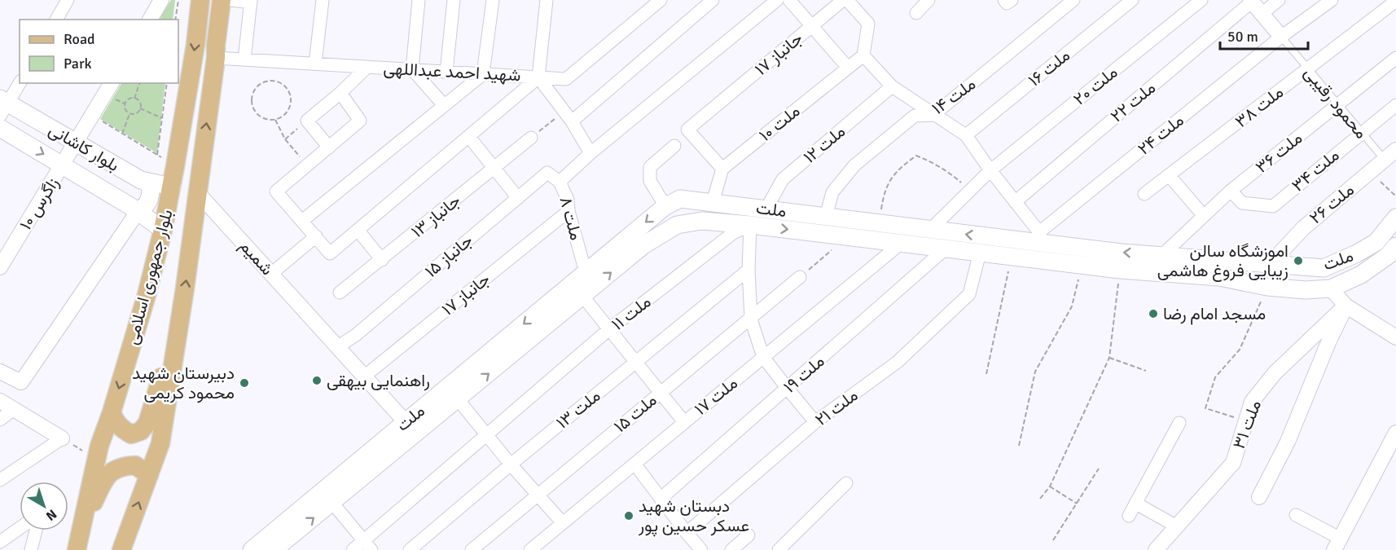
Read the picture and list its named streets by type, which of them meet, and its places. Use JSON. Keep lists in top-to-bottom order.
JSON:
{
  "streets": {
    "main road": ["بلوار کاشانی", "ملت", "بلوار جمهوری اسلامی"],
    "street": [
      "جانباز ۱۷",
      "ملت ۱۶",
      "شهید احمد عبداللهی",
      "ملت ۲۰",
      "ملت ۱۴",
      "ملت ۲۲",
      "محمود رقیبی",
      "ملت ۳۸",
      "ملت ۱۰",
      "ملت ۲۴",
      "ملت ۱۲",
      "ملت ۳۶",
      "ملت ۳۴",
      "زاگرس ۱۰",
      "ملت ۲۶",
      "جانباز ۱۳",
      "ملت ۸",
      "جانباز ۱۵",
      "شمیم",
      "ملت ۱۱",
      "ملت ۱۹",
      "ملت ۱۷",
      "ملت ۲۱",
      "ملت ۱۳",
      "ملت ۱۵",
      "ملت ۳۱"
    ]
  },
  "crossings": [
    ["جانباز ۱۷", "ملت ۱۰"],
    ["جانباز ۱۷", "ملت ۸"],
    ["جانباز ۱۷", "شمیم"],
    ["شهید احمد عبداللهی", "بلوار جمهوری اسلامی"],
    ["ملت ۲۰", "ملت"],
    ["ملت ۱۴", "ملت"],
    ["ملت ۲۲", "محمود رقیبی"],
    ["محمود رقیبی", "ملت ۳۸"],
    ["محمود رقیبی", "ملت ۲۴"],
    ["محمود رقیبی", "ملت ۳۶"],
    ["محمود رقیبی", "ملت ۳۴"],
    ["محمود رقیبی", "ملت ۲۶"],
    ["ملت ۲۴", "ملت"],
    ["ملت ۱۲", "ملت"],
    ["بلوار کاشانی", "زاگرس ۱۰"],
    ["بلوار کاشانی", "بلوار جمهوری اسلامی"],
    ["ملت ۳۶", "ملت ۳۴"],
    ["ملت ۳۶", "ملت"],
    ["ملت ۲۶", "ملت"],
    ["ملت", "ملت ۸"],
    ["ملت", "شمیم"],
    ["ملت", "ملت ۱۱"],
    ["ملت", "ملت ۱۹"],
    ["ملت", "ملت ۱۷"],
    ["ملت", "ملت ۲۱"],
    ["ملت ۸", "جانباز ۱۵"],
    ["جانباز ۱۵", "شمیم"],
    ["شمیم", "بلوار جمهوری اسلامی"]
  ],
  "places": [
    "اموزشگاه سالن زیبایی فروغ هاشمی",
    "مسجد امام رضا",
    "راهنمایی بیهقی",
    "دبیرستان شهید محمود کریمی",
    "دبستان شهید عسکر حسین پور"
  ],
  "legend": ["Road", "Park"],
  "scale_bar": "50 m",
  "north": "bottom right"
}
